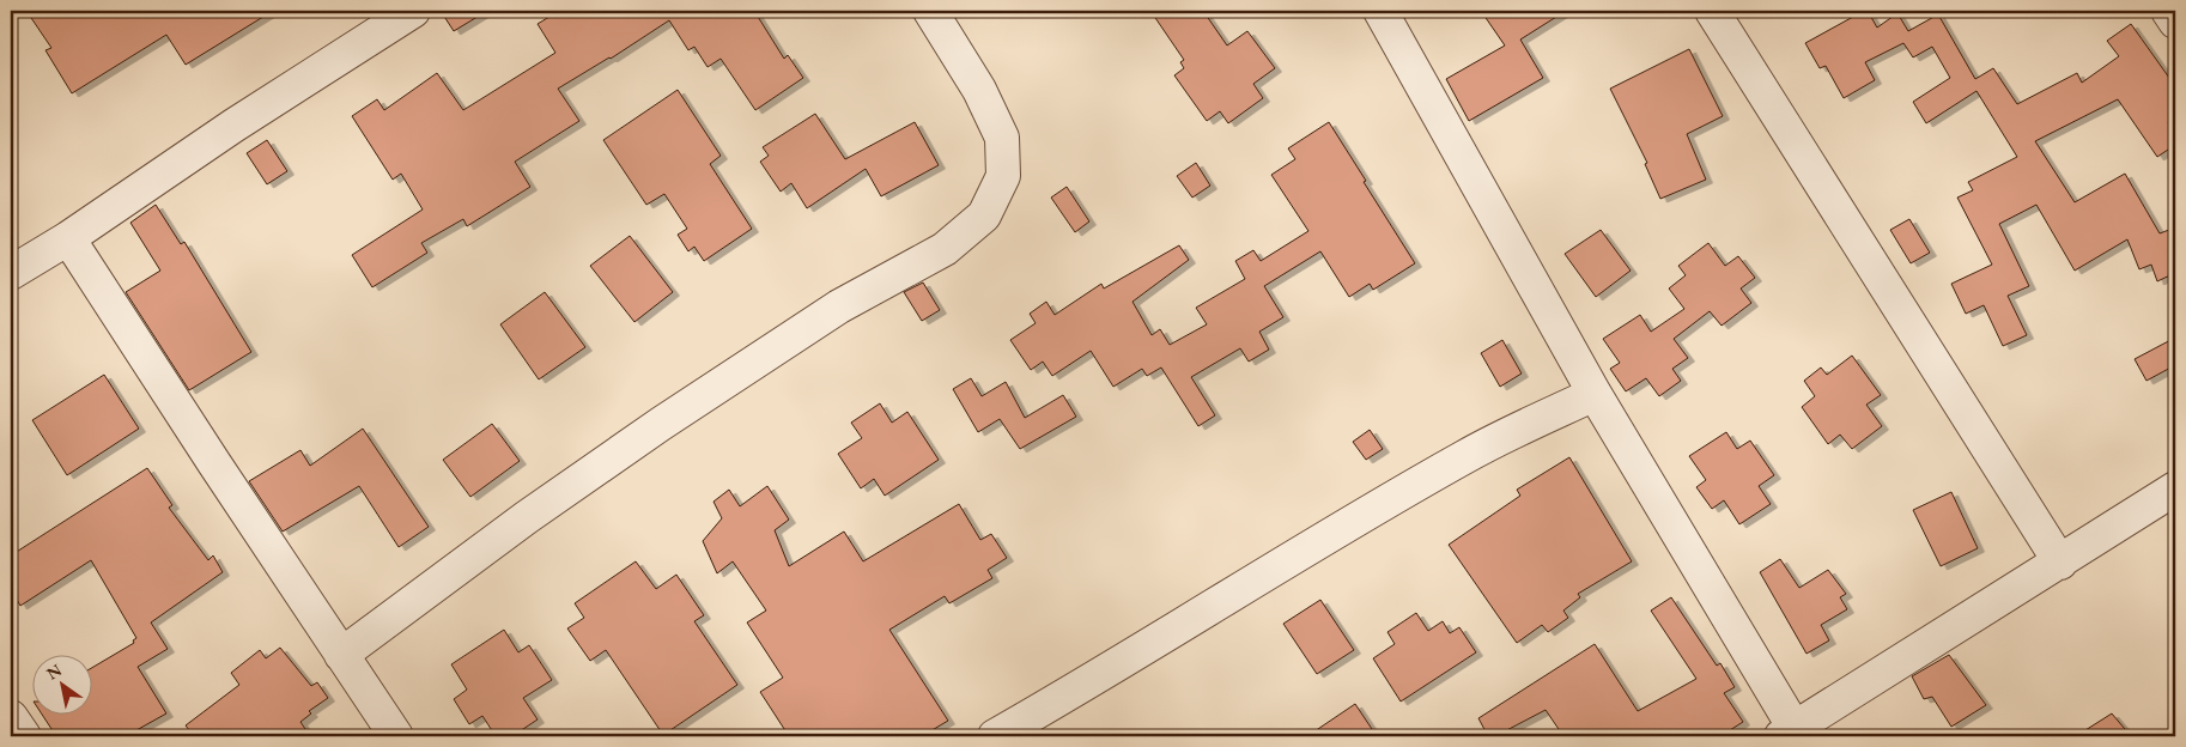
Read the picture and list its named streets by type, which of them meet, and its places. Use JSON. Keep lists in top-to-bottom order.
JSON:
{
  "north": "top left"
}
